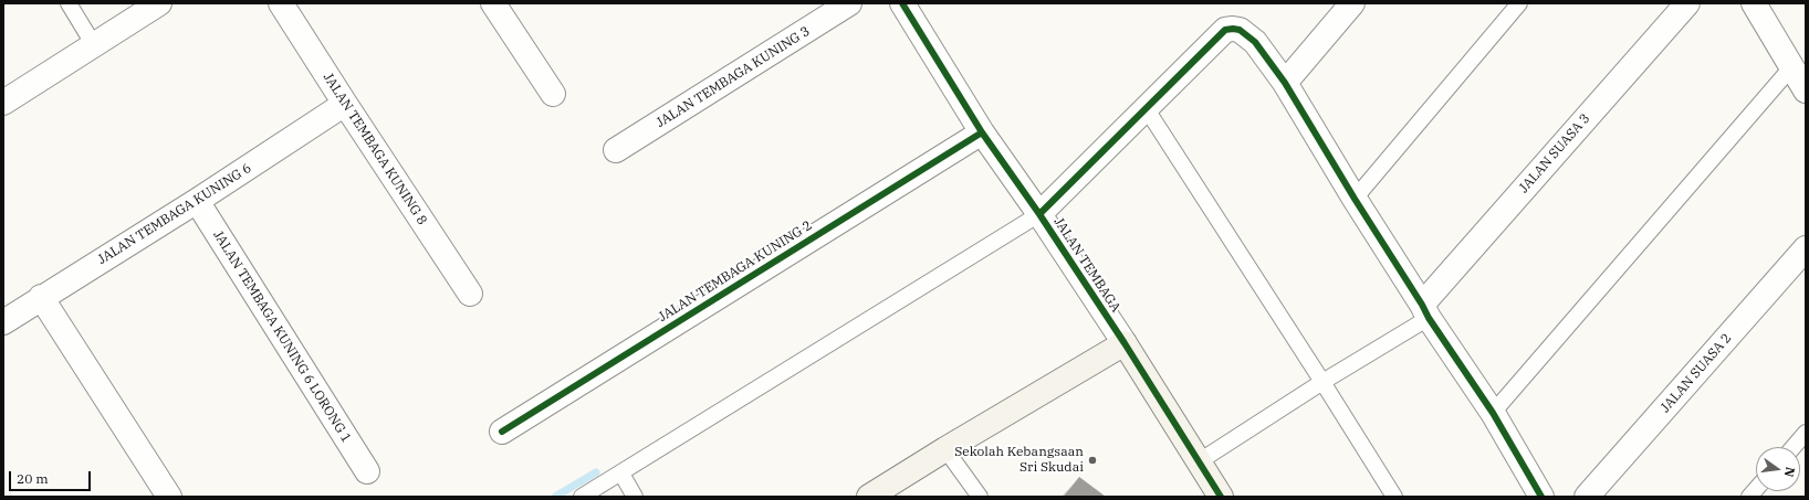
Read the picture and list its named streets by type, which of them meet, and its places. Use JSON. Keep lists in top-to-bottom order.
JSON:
{
  "streets": {
    "street": [
      "JALAN TEMBAGA KUNING 3",
      "JALAN TEMBAGA KUNING 8",
      "JALAN SUASA 3",
      "JALAN TEMBAGA KUNING 6",
      "JALAN TEMBAGA",
      "JALAN TEMBAGA KUNING 2",
      "JALAN TEMBAGA KUNING 6 LORONG 1",
      "JALAN SUASA 2"
    ]
  },
  "crossings": [
    ["JALAN TEMBAGA KUNING 8", "JALAN TEMBAGA KUNING 6"],
    ["JALAN TEMBAGA KUNING 6", "JALAN TEMBAGA KUNING 6 LORONG 1"],
    ["JALAN TEMBAGA", "JALAN TEMBAGA KUNING 2"]
  ],
  "places": ["Sekolah Kebangsaan Sri Skudai"],
  "scale_bar": "20 m",
  "north": "right"
}
